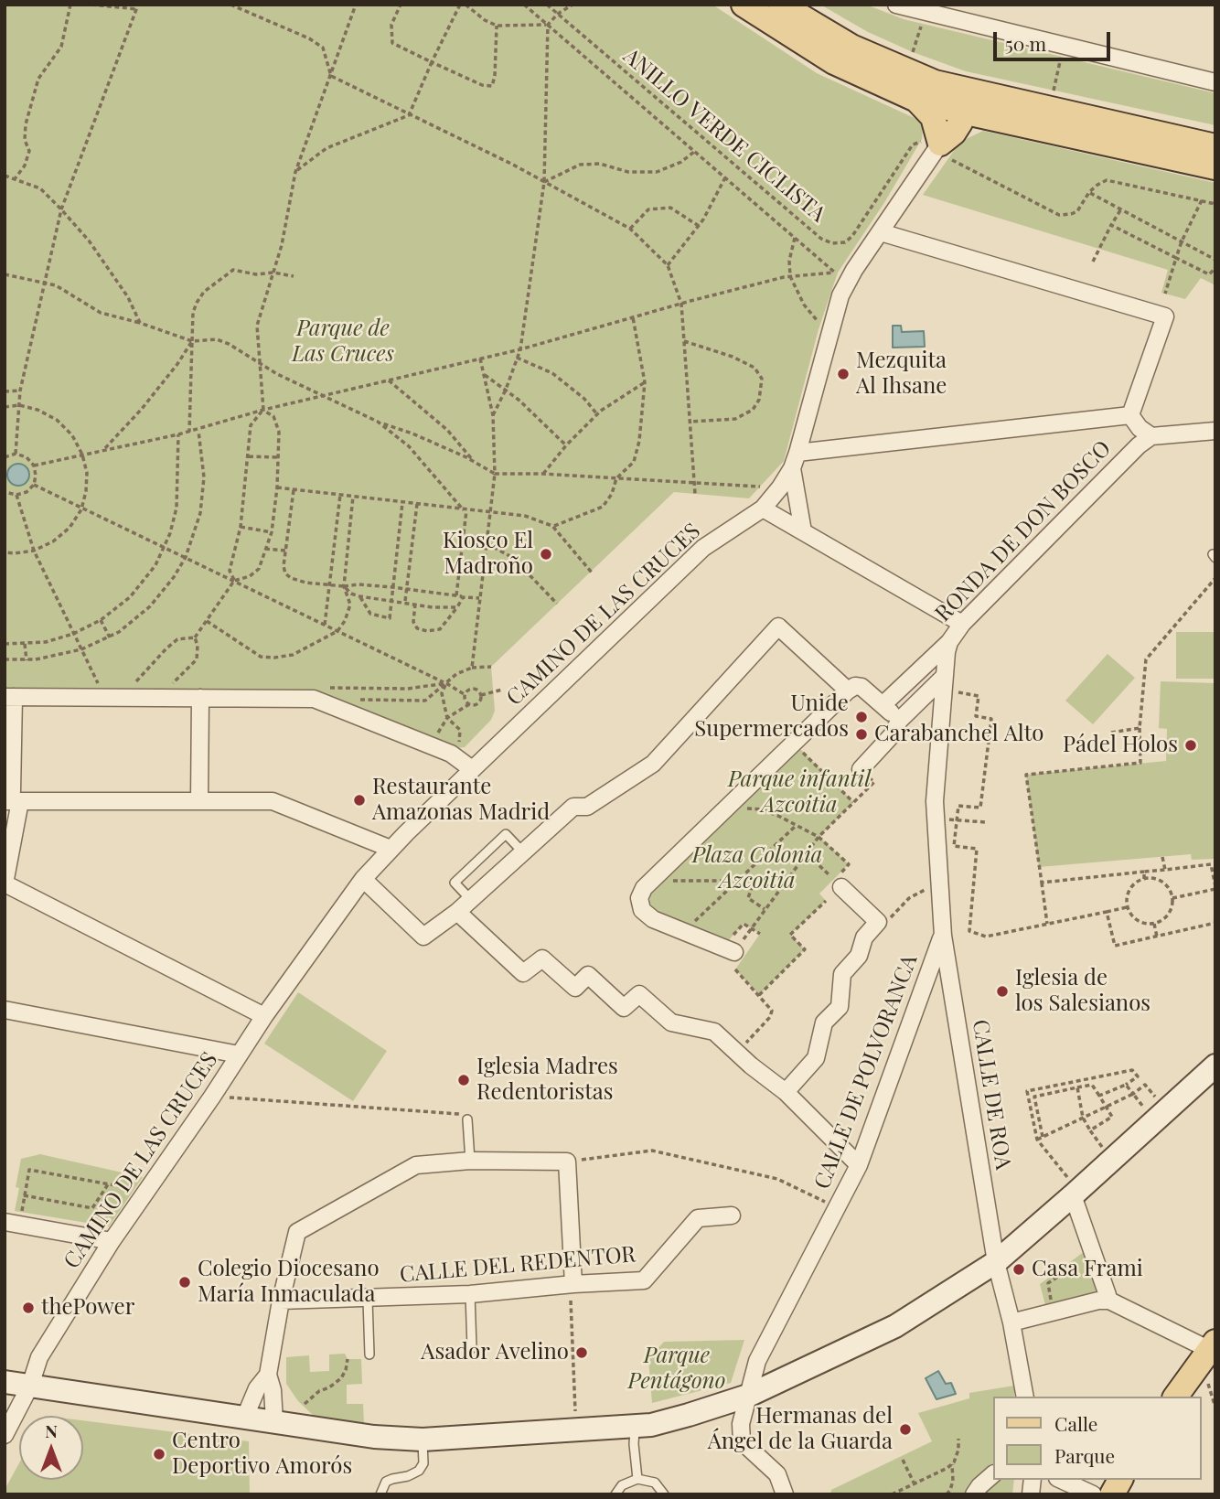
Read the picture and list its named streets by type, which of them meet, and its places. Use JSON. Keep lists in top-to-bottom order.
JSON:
{
  "streets": {
    "street": [
      "RONDA DE DON BOSCO",
      "CAMINO DE LAS CRUCES",
      "CALLE DE POLVORANCA",
      "CALLE DE ROA",
      "CALLE DEL REDENTOR"
    ],
    "path": ["ANILLO VERDE CICLISTA"]
  },
  "crossings": [
    ["RONDA DE DON BOSCO", "CALLE DE POLVORANCA"],
    ["RONDA DE DON BOSCO", "CALLE DE ROA"],
    ["CALLE DE POLVORANCA", "CALLE DE ROA"]
  ],
  "parks": [
    "Parque de Las Cruces",
    "Parque infantil Azcoitia",
    "Plaza Colonia Azcoitia",
    "Parque Pentágono"
  ],
  "places": [
    "Mezquita Al Ihsane",
    "Kiosco El Madroño",
    "Unide Supermercados",
    "Carabanchel Alto",
    "Pádel Holos",
    "Restaurante Amazonas Madrid",
    "Iglesia de los Salesianos",
    "Iglesia Madres Redentoristas",
    "Casa Frami",
    "Colegio Diocesano María Inmaculada",
    "thePower",
    "Asador Avelino",
    "Hermanas del Ángel de la Guarda",
    "Centro Deportivo Amorós"
  ],
  "legend": ["Calle", "Parque"],
  "scale_bar": "50 m",
  "north": "top"
}
